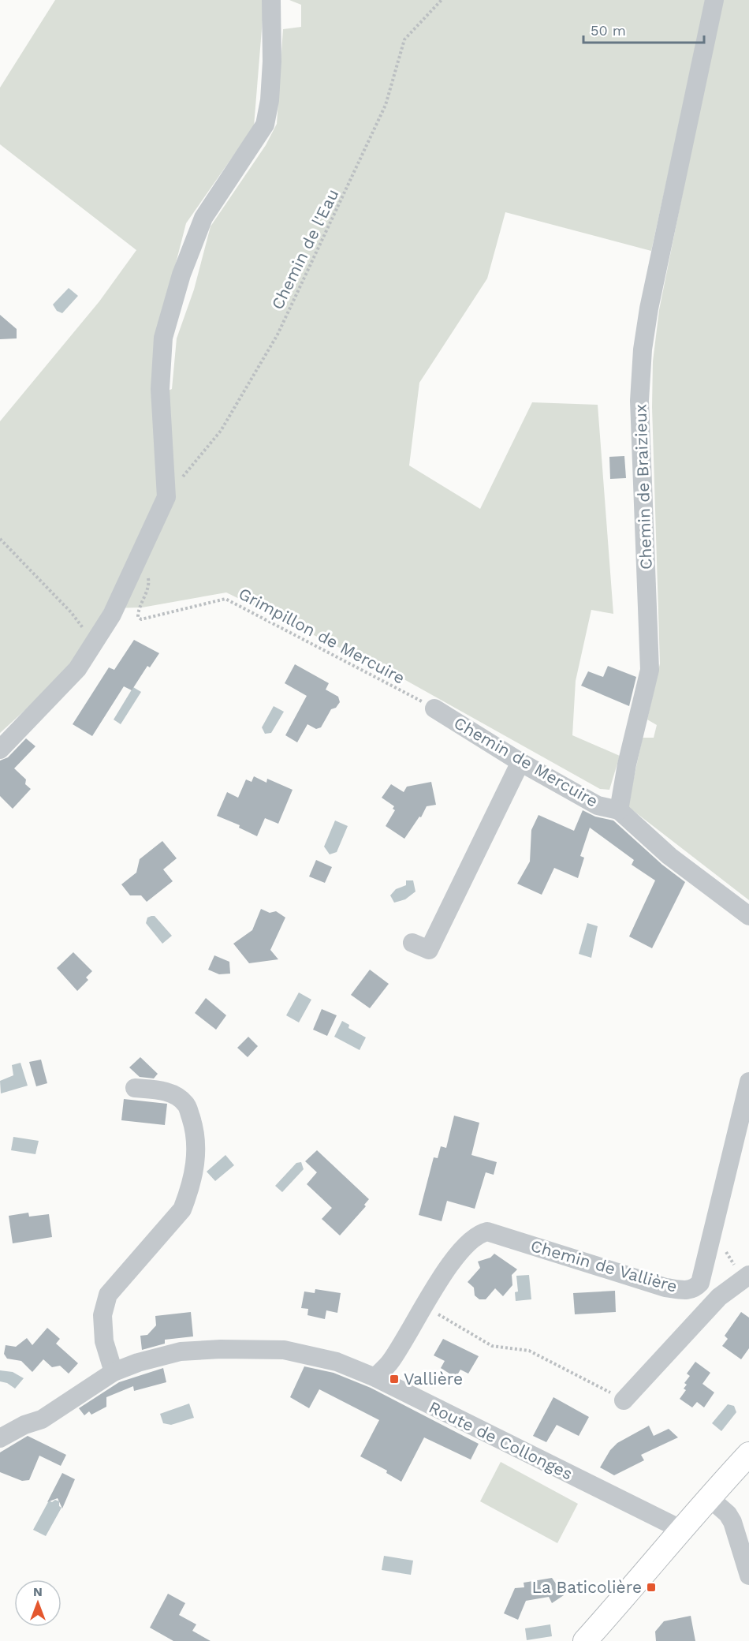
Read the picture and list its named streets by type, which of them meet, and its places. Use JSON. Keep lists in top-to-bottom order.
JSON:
{
  "streets": {
    "street": [
      "Chemin de Braizieux",
      "Chemin de Mercuire",
      "Chemin de Vallière",
      "Route de Collonges"
    ],
    "path": ["Chemin de l'Eau", "Grimpillon de Mercuire"]
  },
  "crossings": [
    ["Chemin de Braizieux", "Chemin de Mercuire"],
    ["Grimpillon de Mercuire", "Chemin de Mercuire"],
    ["Chemin de Vallière", "Route de Collonges"]
  ],
  "places": {
    "transit": ["Vallière", "La Baticolière"]
  },
  "scale_bar": "50 m",
  "north": "top"
}
